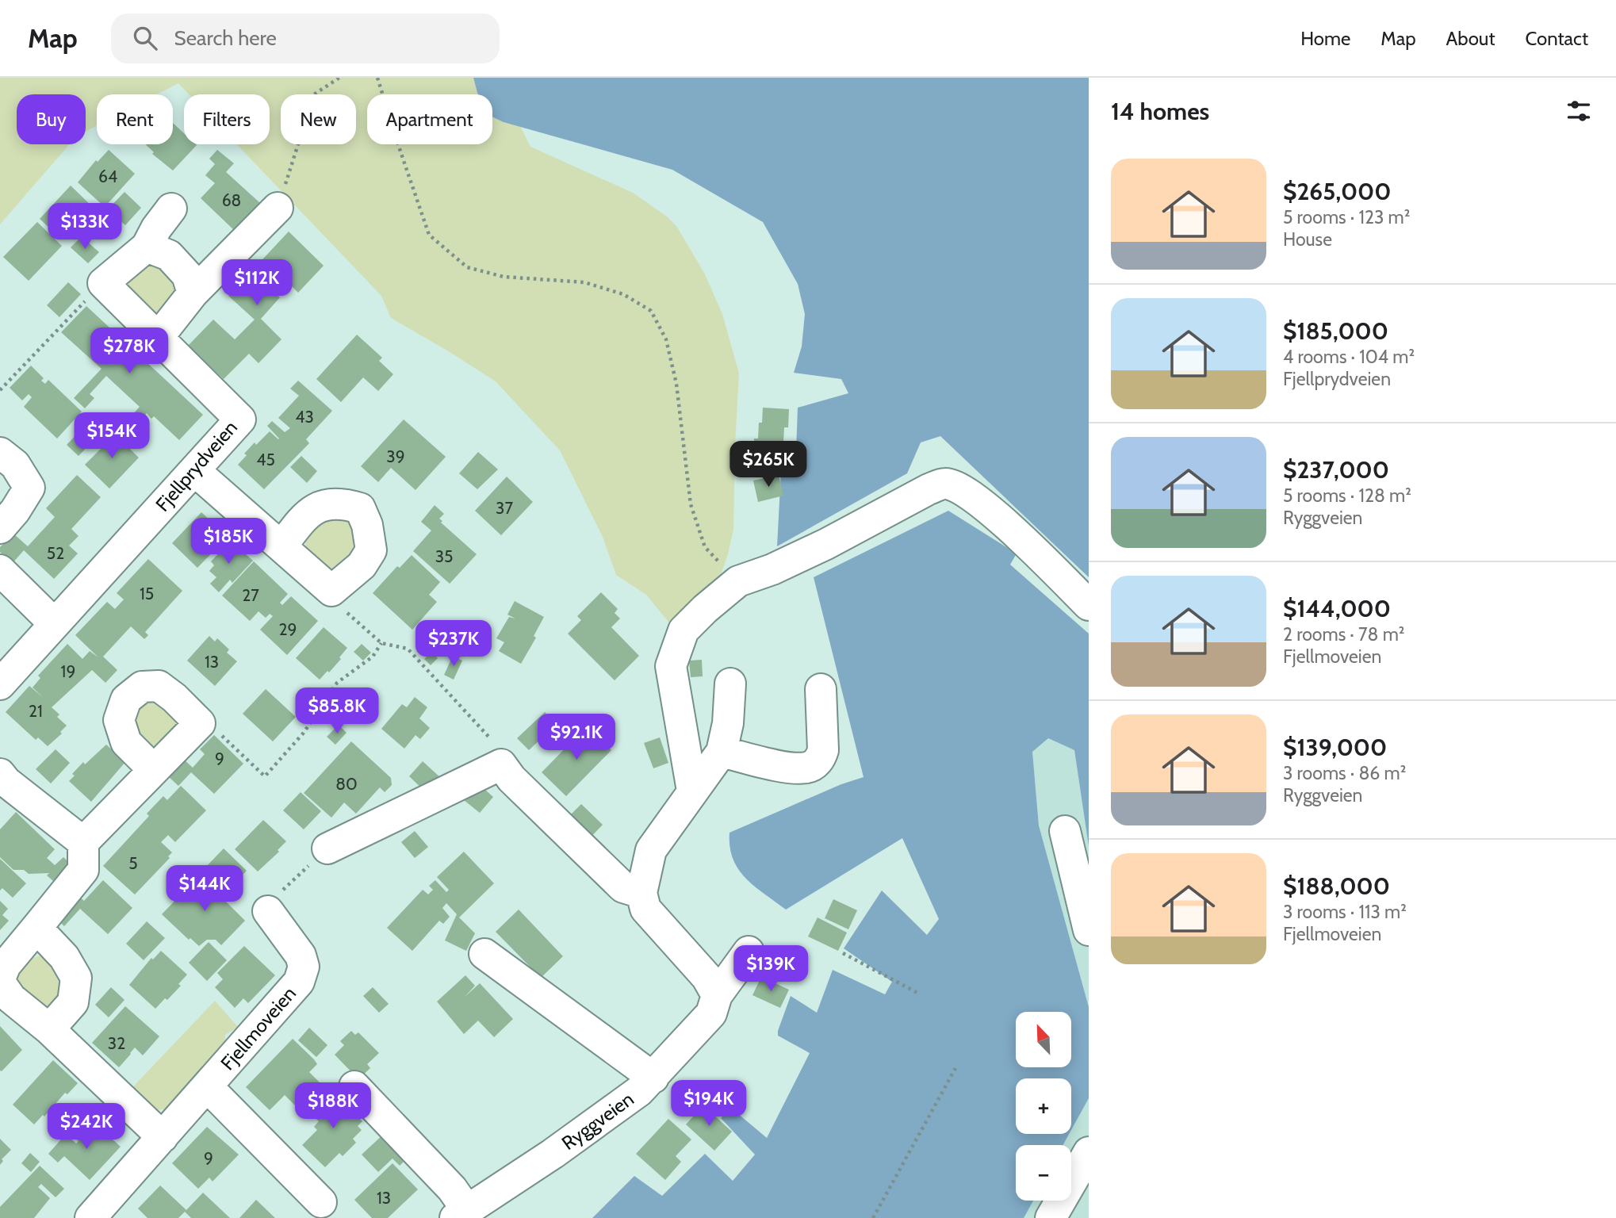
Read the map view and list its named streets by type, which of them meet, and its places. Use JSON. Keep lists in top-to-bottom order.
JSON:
{
  "streets": {
    "street": ["Fjellprydveien", "Fjellmoveien", "Ryggveien"]
  },
  "house_numbers": [
    "64",
    "68",
    "43",
    "39",
    "45",
    "37",
    "52",
    "35",
    "15",
    "27",
    "29",
    "13",
    "19",
    "21",
    "9",
    "80",
    "5",
    "32",
    "9",
    "13"
  ],
  "north": "top left",
  "page": {
    "header": "Map",
    "search": "Search here",
    "nav": [
      "Home",
      "Map",
      "About",
      "Contact"
    ],
    "heading": "14 homes",
    "chip": [
      "Buy",
      "Rent",
      "Filters",
      "New",
      "Apartment"
    ],
    "list": [
      {
        "name": "$265,000",
        "note": "5 rooms · 123 m² · House"
      },
      {
        "name": "$185,000",
        "note": "4 rooms · 104 m² · Fjellprydveien"
      },
      {
        "name": "$237,000",
        "note": "5 rooms · 128 m² · Ryggveien"
      },
      {
        "name": "$144,000",
        "note": "2 rooms · 78 m² · Fjellmoveien"
      },
      {
        "name": "$139,000",
        "note": "3 rooms · 86 m² · Ryggveien"
      },
      {
        "name": "$188,000",
        "note": "3 rooms · 113 m² · Fjellmoveien"
      }
    ],
    "price": [
      "$133K",
      "$112K",
      "$278K",
      "$154K",
      "$265K",
      "$185K",
      "$237K",
      "$85.8K",
      "$92.1K",
      "$144K",
      "$139K",
      "$194K",
      "$188K",
      "$242K"
    ],
    "map_buttons": ["+", "−"]
  }
}
